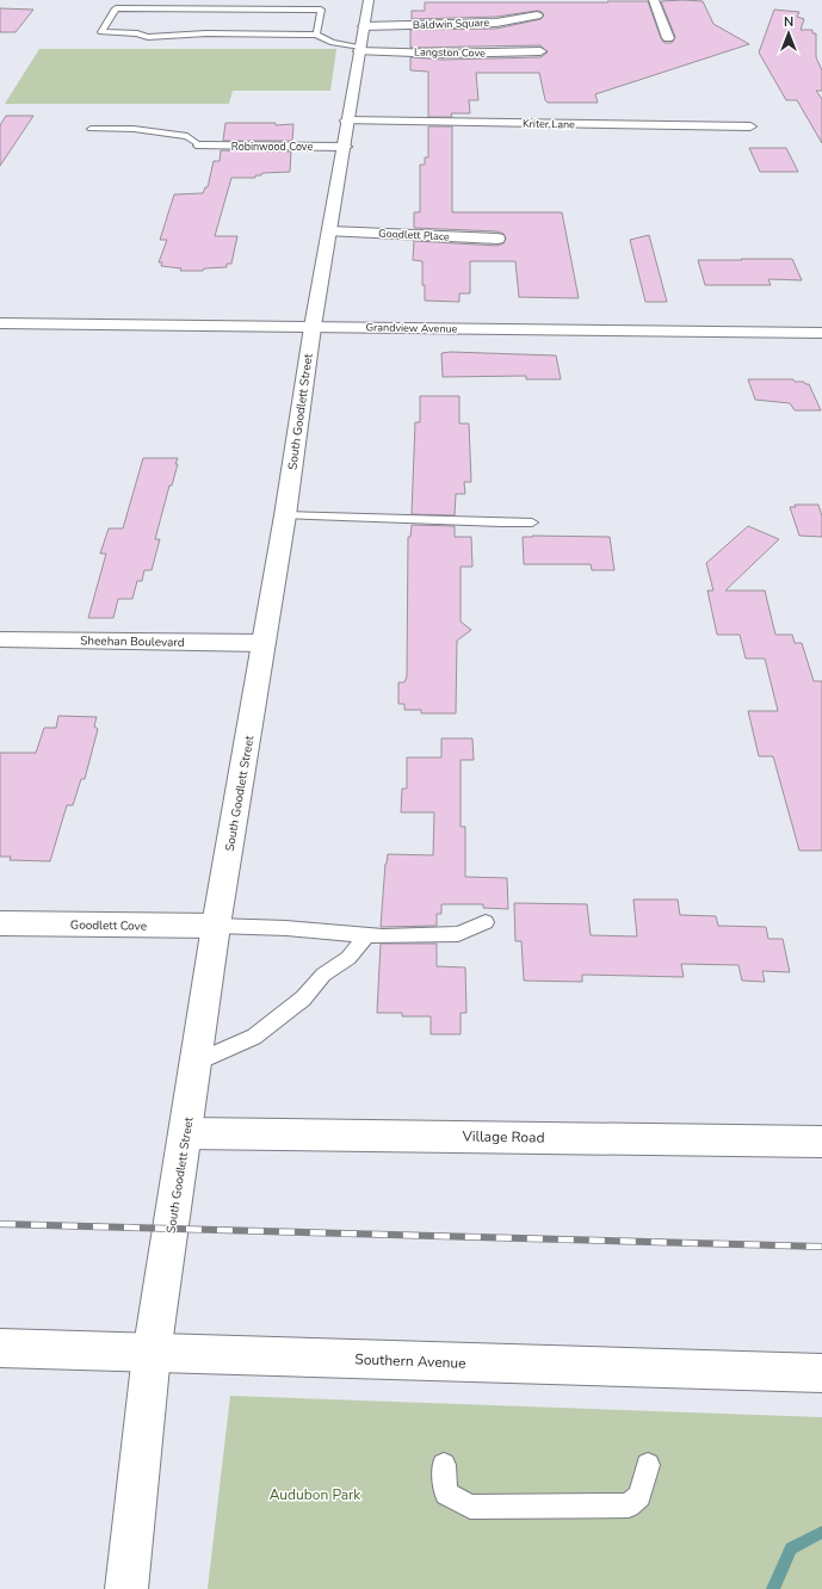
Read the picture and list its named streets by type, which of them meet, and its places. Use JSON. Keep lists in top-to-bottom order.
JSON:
{
  "streets": {
    "street": [
      "Baldwin Square",
      "Langston Cove",
      "Kriter Lane",
      "Robinwood Cove",
      "Goodlett Place",
      "Grandview Avenue",
      "South Goodlett Street",
      "Sheehan Boulevard",
      "Goodlett Cove",
      "Village Road",
      "Southern Avenue"
    ]
  },
  "crossings": [
    ["Baldwin Square", "South Goodlett Street"],
    ["Langston Cove", "South Goodlett Street"],
    ["Kriter Lane", "South Goodlett Street"],
    ["Robinwood Cove", "South Goodlett Street"],
    ["Goodlett Place", "South Goodlett Street"],
    ["Grandview Avenue", "South Goodlett Street"],
    ["South Goodlett Street", "Sheehan Boulevard"],
    ["South Goodlett Street", "Goodlett Cove"],
    ["South Goodlett Street", "Village Road"],
    ["South Goodlett Street", "Southern Avenue"]
  ],
  "parks": ["Audubon Park"],
  "north": "top"
}
